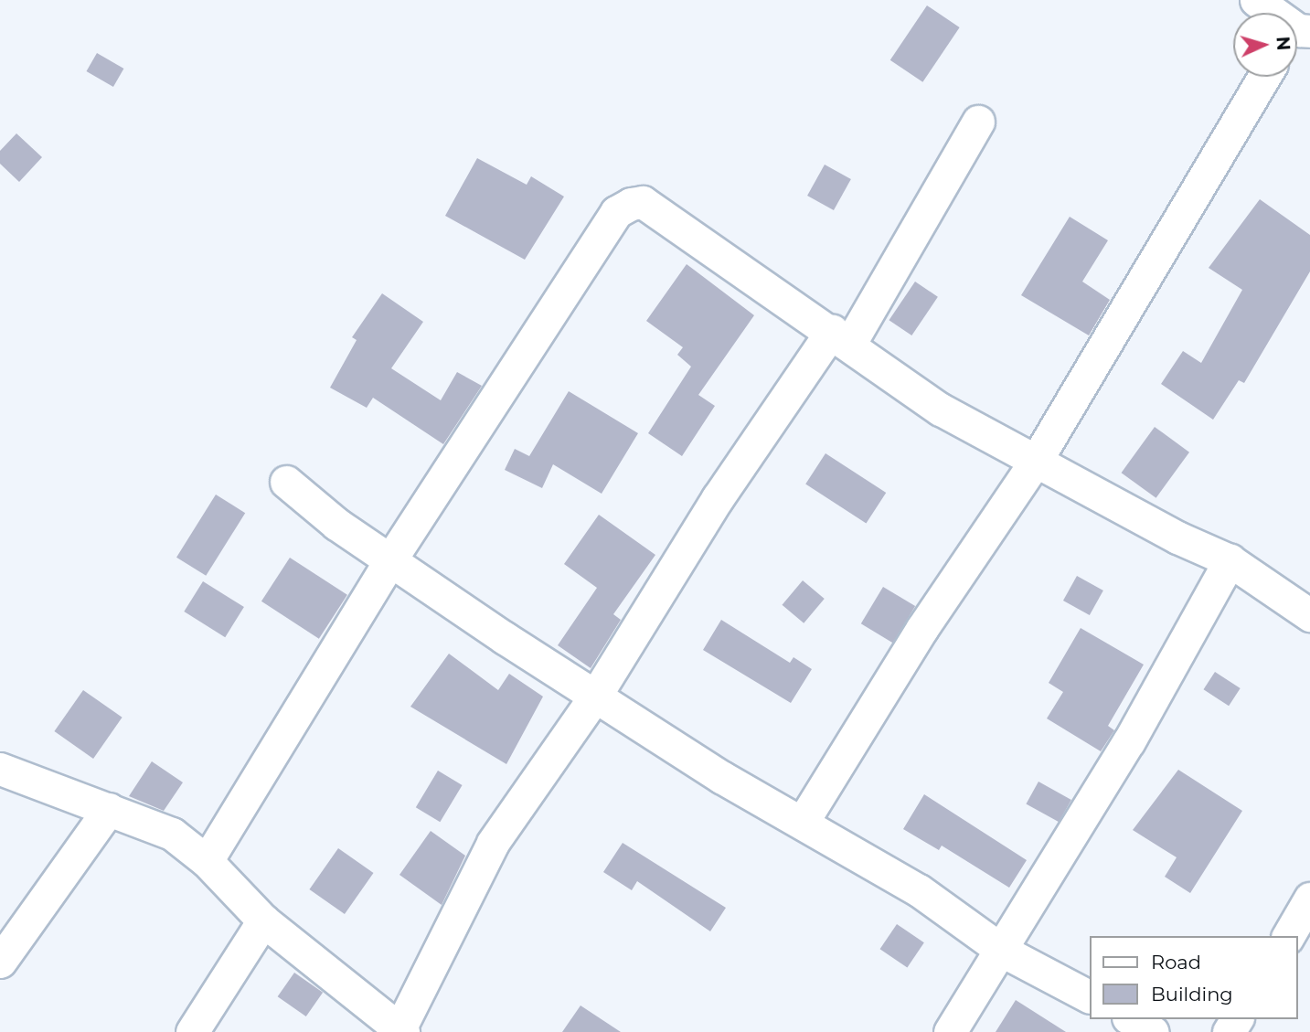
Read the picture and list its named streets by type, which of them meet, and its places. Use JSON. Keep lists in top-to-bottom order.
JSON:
{
  "legend": ["Road", "Building"],
  "north": "right"
}
